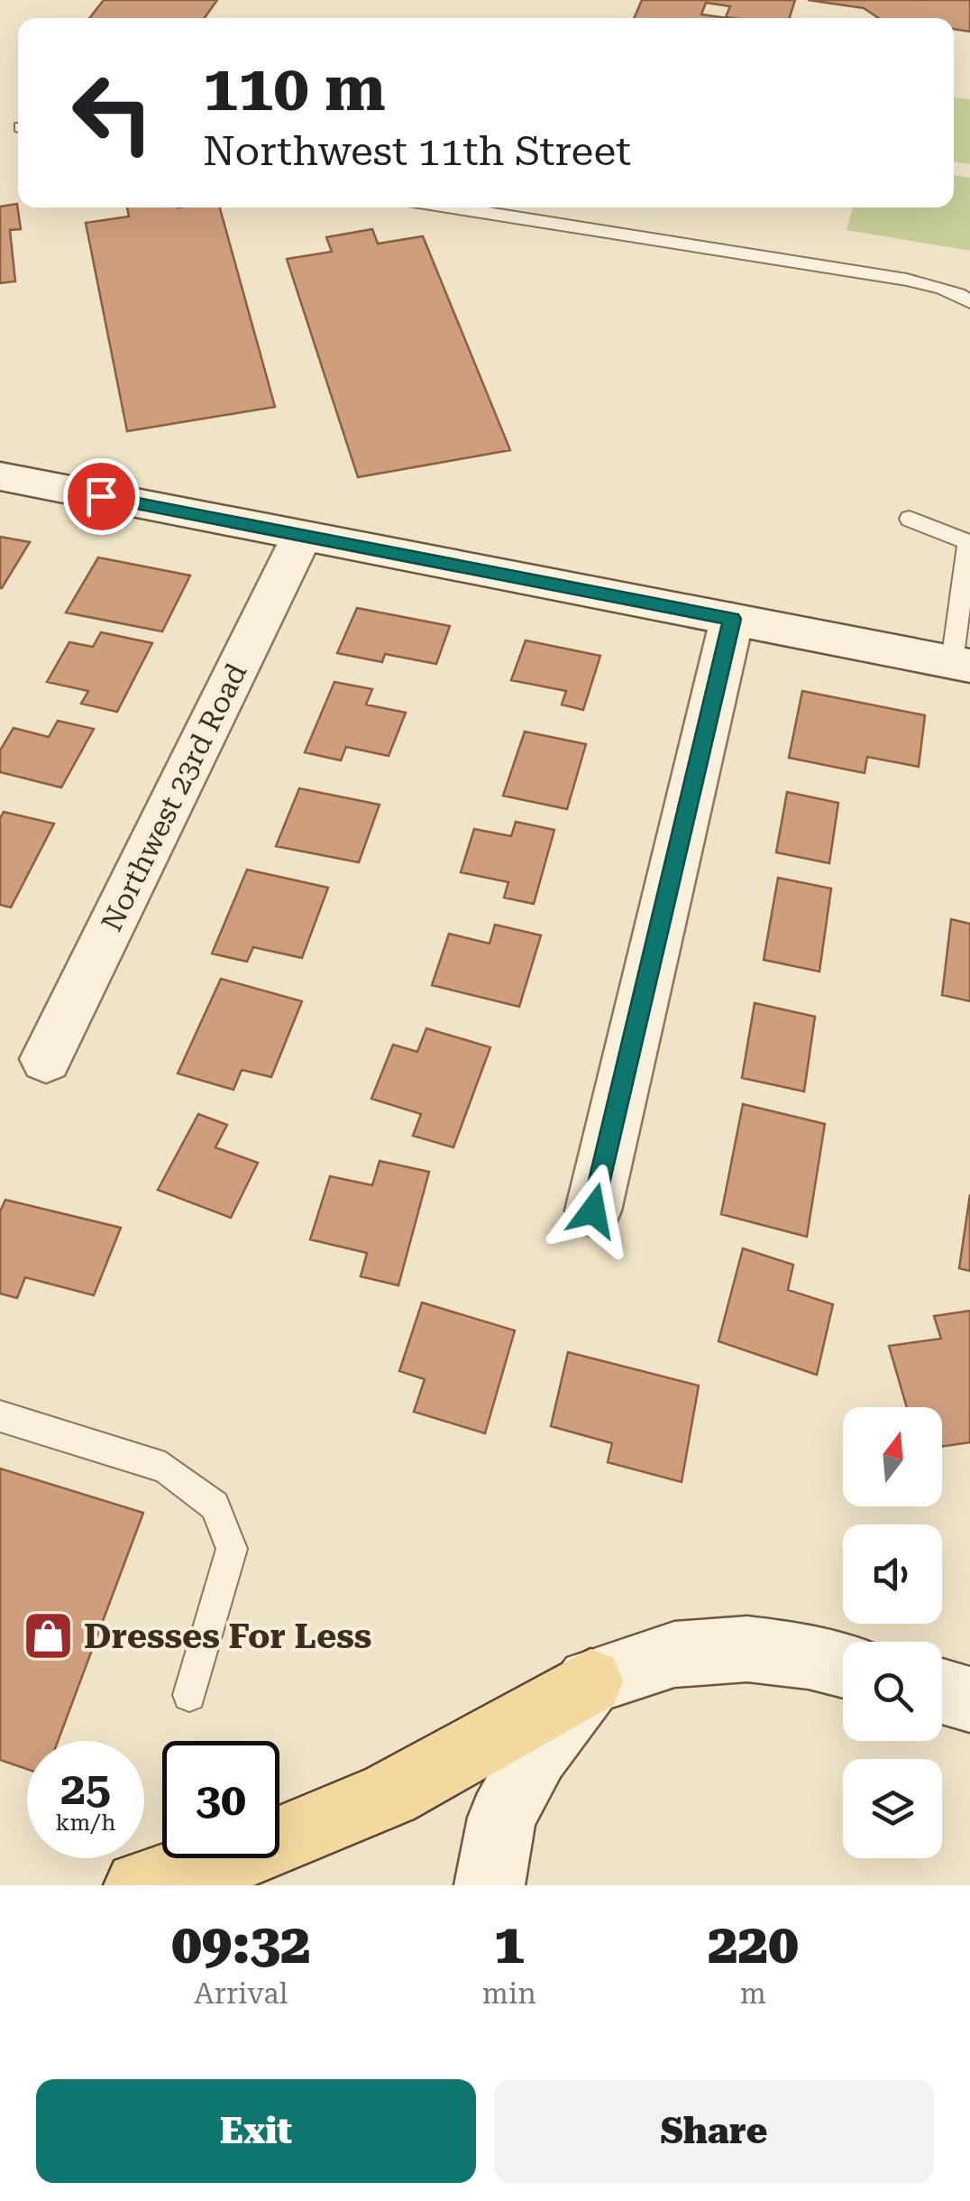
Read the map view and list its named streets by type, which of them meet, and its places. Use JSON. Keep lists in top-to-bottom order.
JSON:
{
  "streets": {
    "street": ["Northwest 23rd Road"]
  },
  "places": {
    "shop": ["Dresses For Less"]
  },
  "north": "top",
  "page": {
    "turn": ["110 m", "Northwest 11th Street"],
    "speed": "25 km/h",
    "limit": "30",
    "eta": [
      "09:32",
      "Arrival",
      "1",
      "min",
      "220",
      "m"
    ],
    "buttons": ["Exit", "Share"]
  }
}
